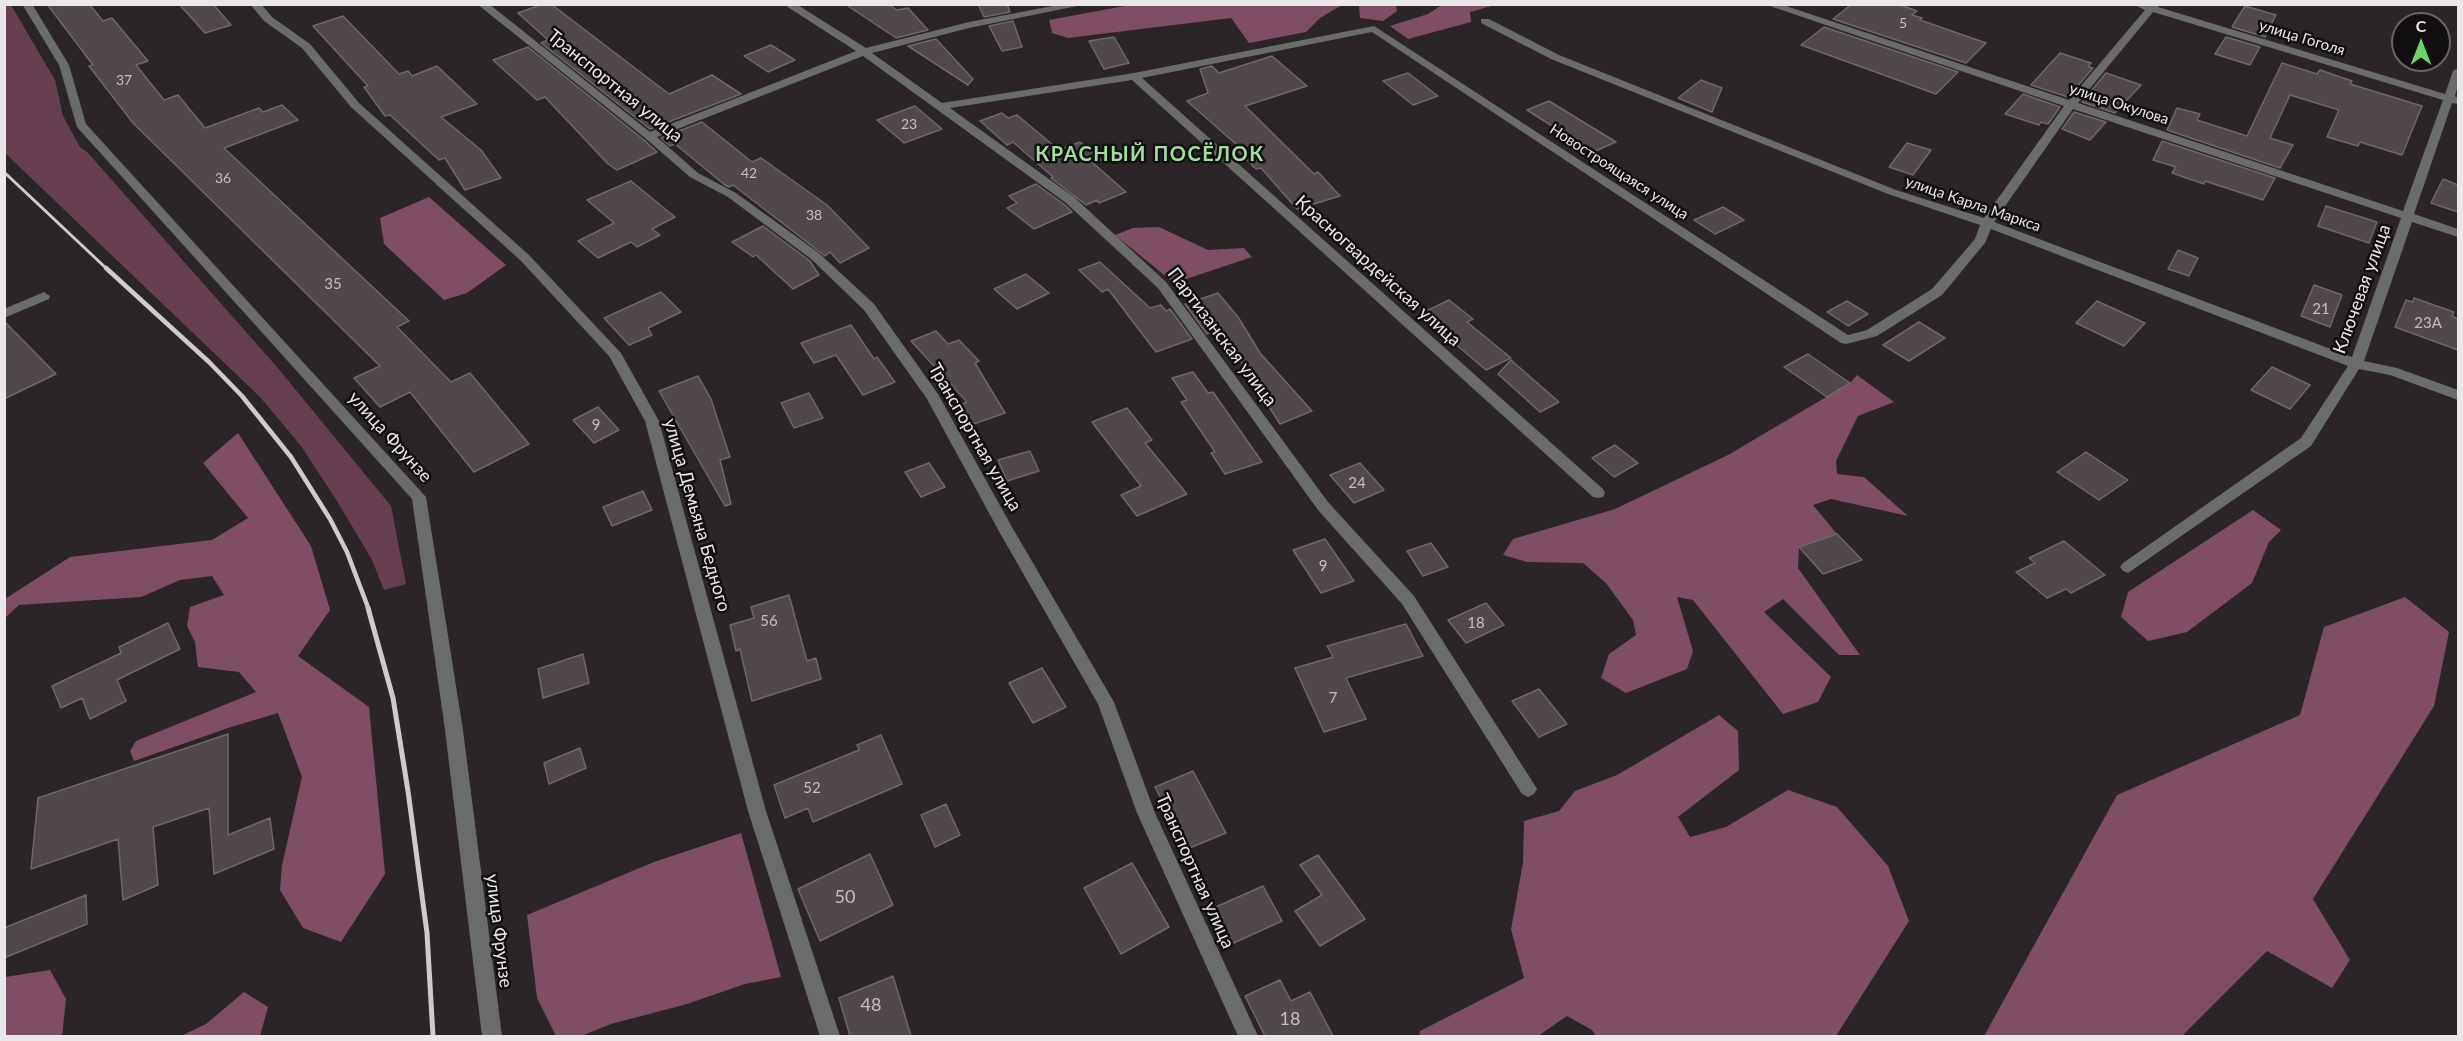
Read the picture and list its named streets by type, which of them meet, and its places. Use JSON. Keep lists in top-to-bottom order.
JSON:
{
  "streets": {
    "street": [
      "улица Гоголя",
      "Транспортная улица",
      "улица Окулова",
      "Новостроящаяся улица",
      "улица Карла Маркса",
      "Красногвардейская улица",
      "Ключевая улица",
      "Партизанская улица",
      "улица Фрунзе",
      "улица Демьяна Бедного"
    ]
  },
  "crossings": [
    ["улица Гоголя", "Ключевая улица"],
    ["улица Окулова", "Ключевая улица"],
    ["Новостроящаяся улица", "улица Карла Маркса"],
    ["Новостроящаяся улица", "Красногвардейская улица"],
    ["улица Карла Маркса", "Ключевая улица"]
  ],
  "districts": ["КРАСНЫЙ ПОСЁЛОК"],
  "house_numbers": [
    "5",
    "37",
    "23",
    "42",
    "36",
    "38",
    "35",
    "21",
    "23А",
    "9",
    "24",
    "9",
    "56",
    "18",
    "7",
    "52",
    "50",
    "48",
    "18"
  ],
  "north": "top"
}
